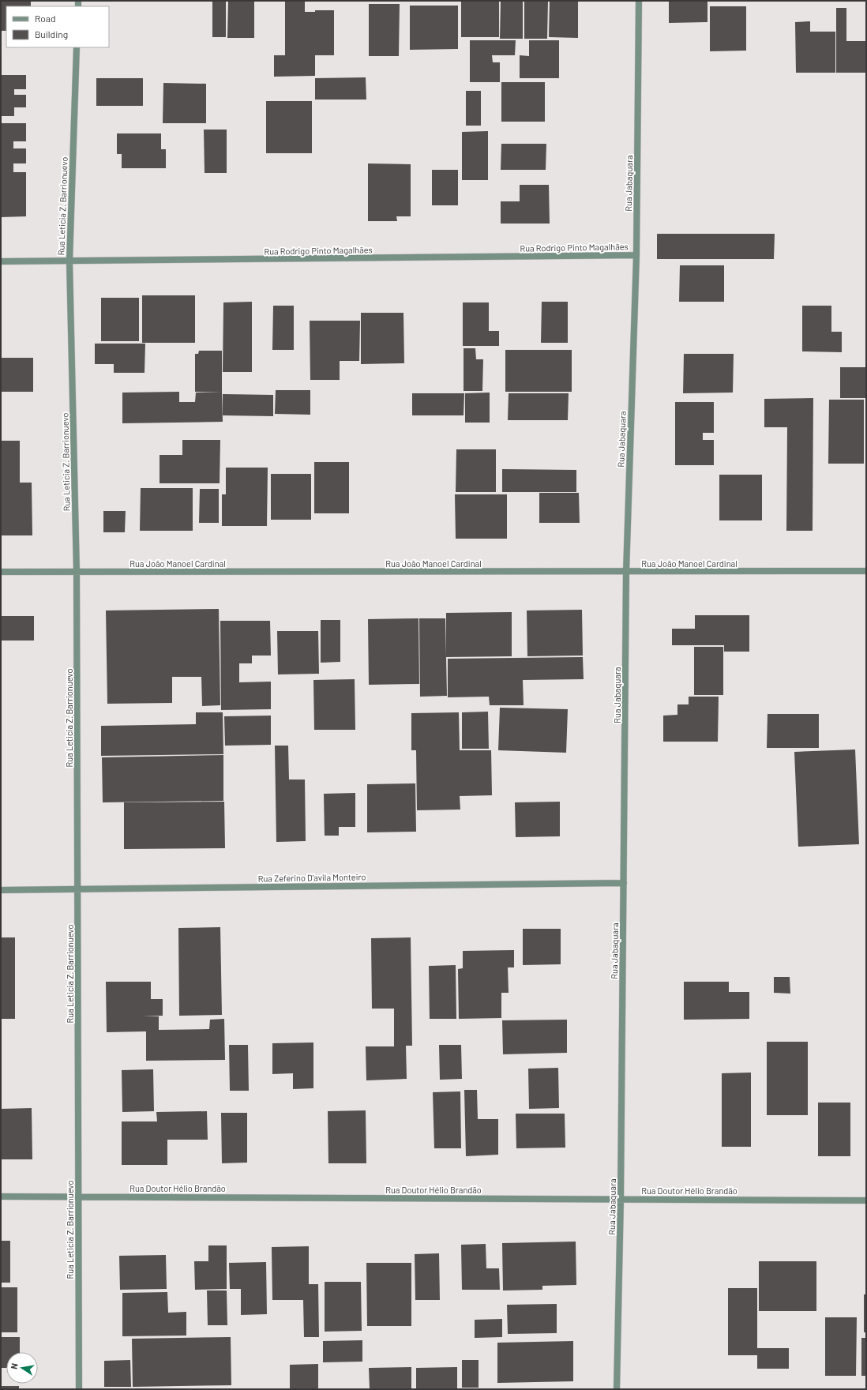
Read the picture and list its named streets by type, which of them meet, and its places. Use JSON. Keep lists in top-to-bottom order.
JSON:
{
  "streets": {
    "street": [
      "Rua Jabaquara",
      "Rua Leticia Z. Barrionuevo",
      "Rua Rodrigo Pinto Magalhães",
      "Rua João Manoel Cardinal",
      "Rua Zeferino D'avila Monteiro",
      "Rua Doutor Hélio Brandão"
    ]
  },
  "crossings": [
    ["Rua Jabaquara", "Rua Rodrigo Pinto Magalhães"],
    ["Rua Jabaquara", "Rua João Manoel Cardinal"],
    ["Rua Jabaquara", "Rua Zeferino D'avila Monteiro"],
    ["Rua Jabaquara", "Rua Doutor Hélio Brandão"],
    ["Rua Leticia Z. Barrionuevo", "Rua Rodrigo Pinto Magalhães"],
    ["Rua Leticia Z. Barrionuevo", "Rua João Manoel Cardinal"],
    ["Rua Leticia Z. Barrionuevo", "Rua Zeferino D'avila Monteiro"],
    ["Rua Leticia Z. Barrionuevo", "Rua Doutor Hélio Brandão"]
  ],
  "legend": ["Road", "Building"],
  "north": "left"
}
